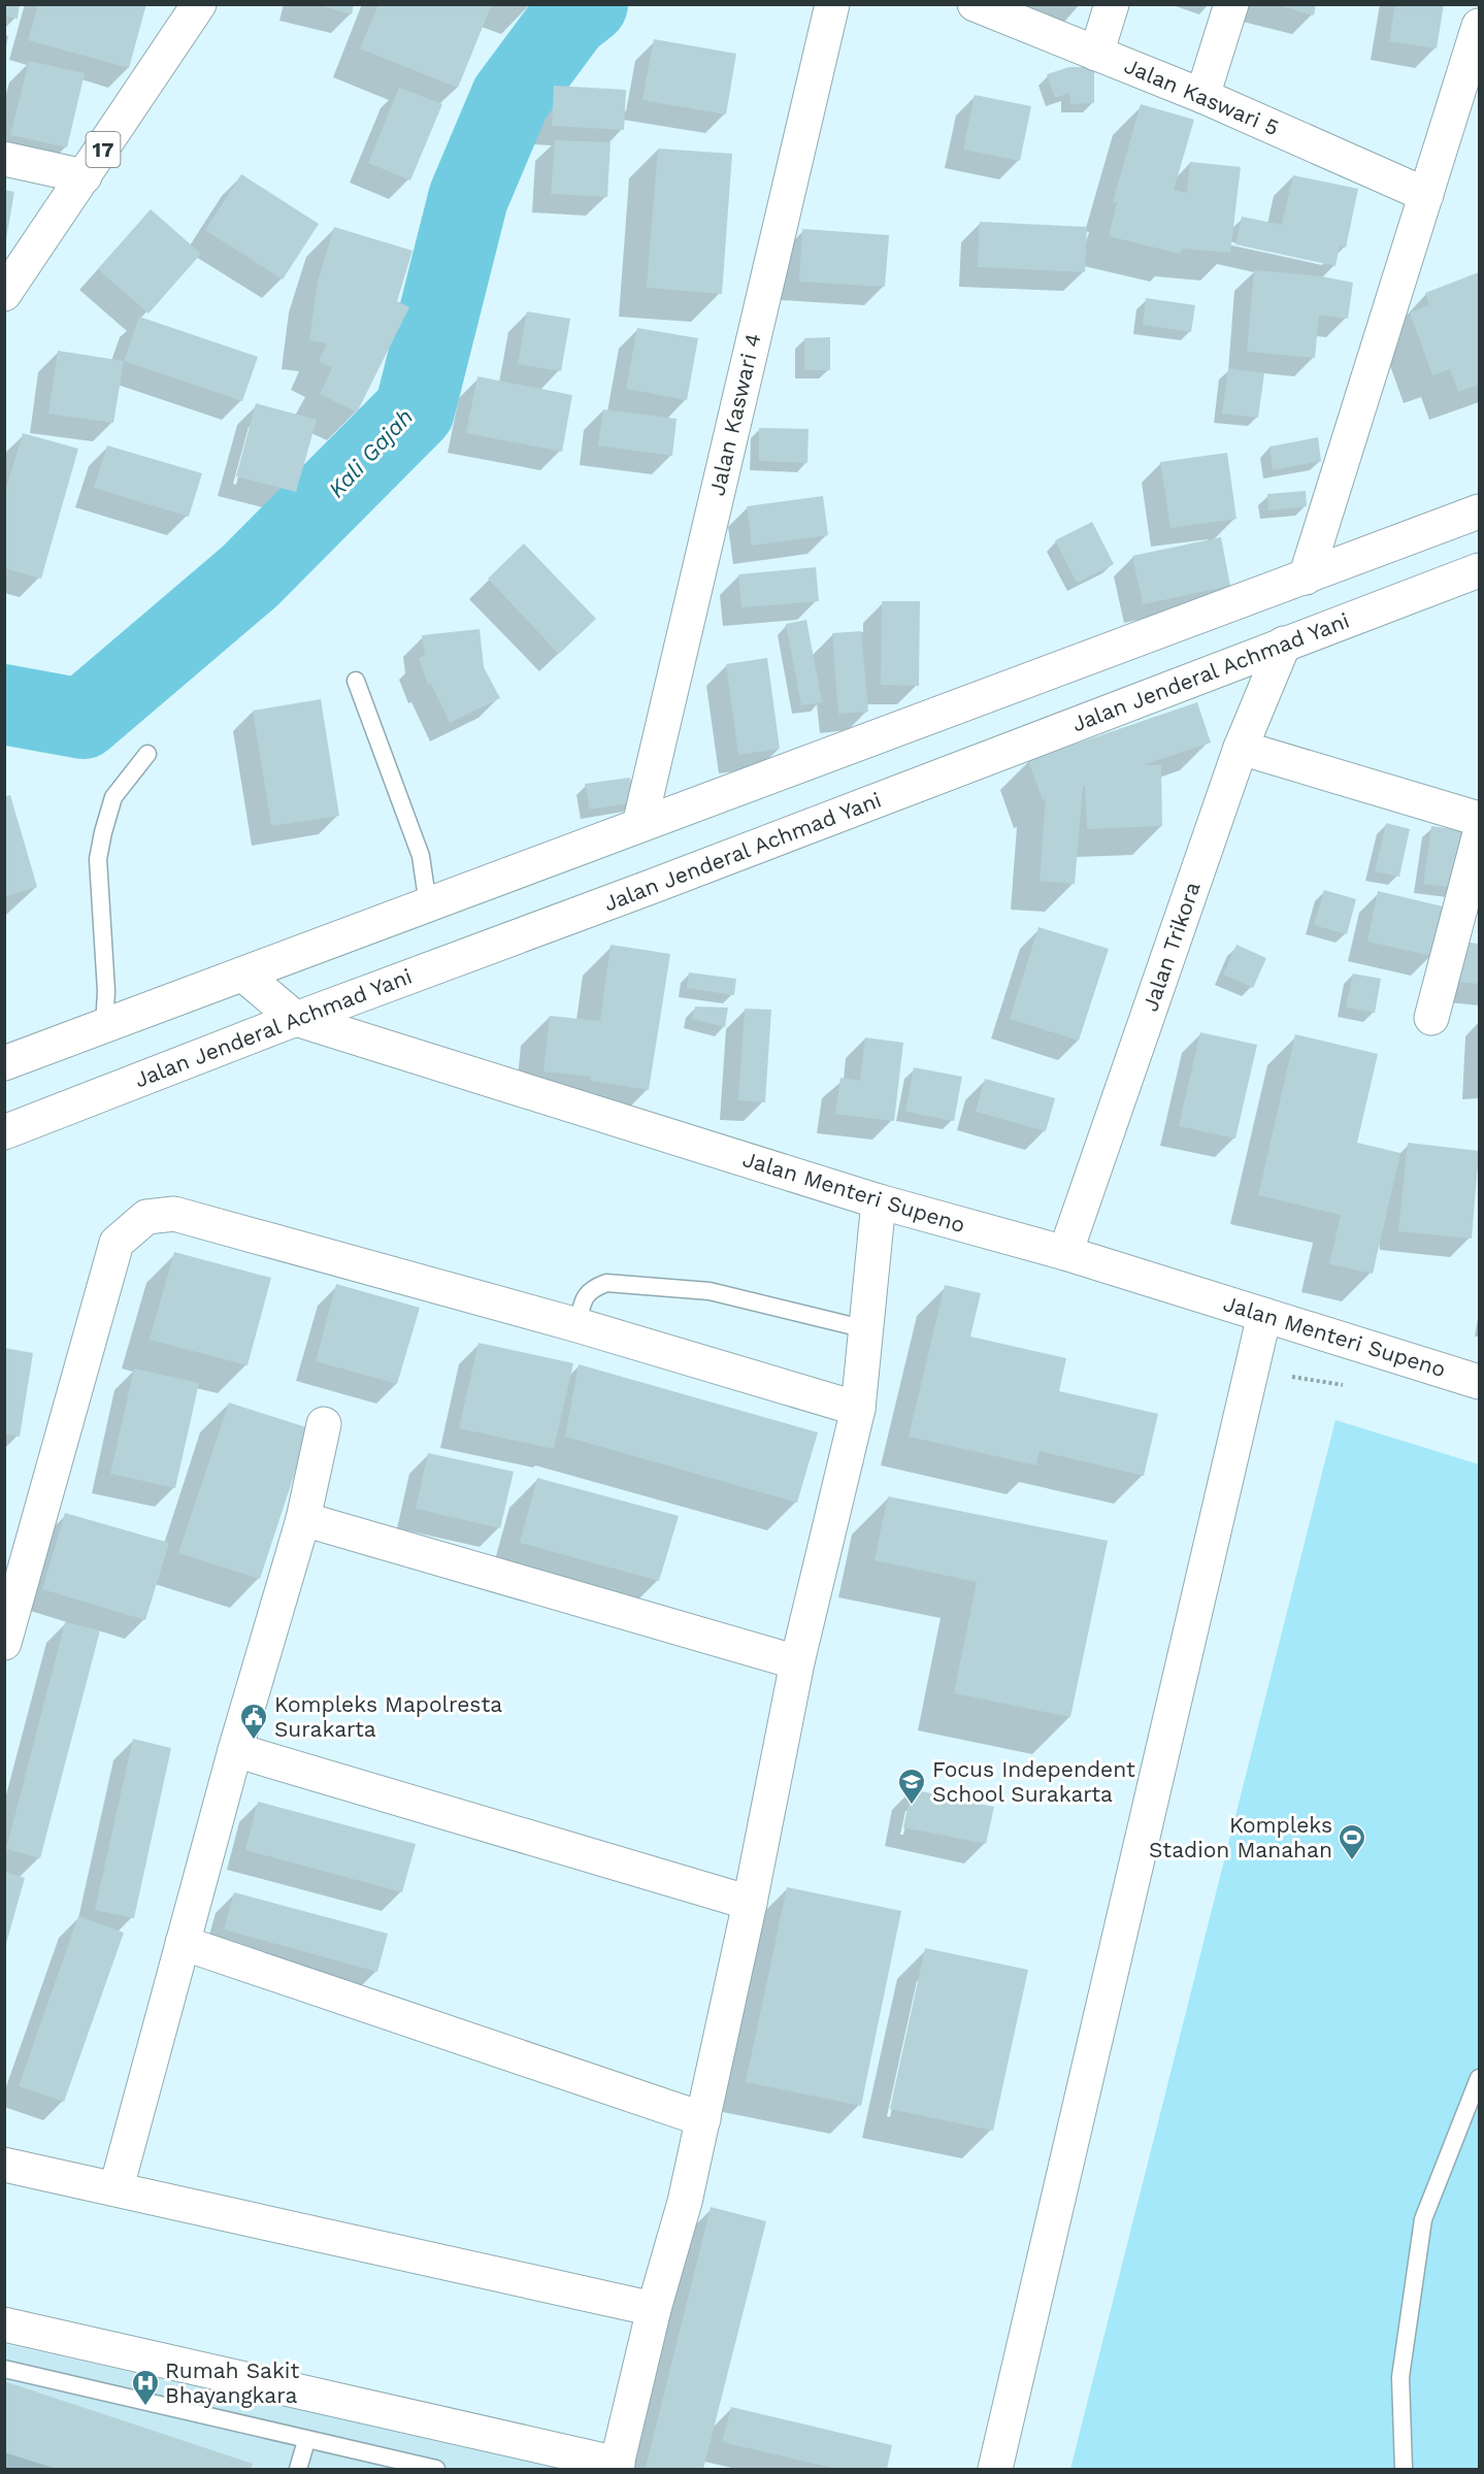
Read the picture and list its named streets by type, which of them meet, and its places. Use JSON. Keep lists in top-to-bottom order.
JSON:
{
  "streets": {
    "main road": [
      "Jalan Kaswari 5",
      "17",
      "Jalan Kaswari 4",
      "Jalan Jenderal Achmad Yani",
      "Jalan Trikora",
      "Jalan Menteri Supeno"
    ]
  },
  "crossings": [
    ["Jalan Jenderal Achmad Yani", "Jalan Trikora"],
    ["Jalan Jenderal Achmad Yani", "Jalan Menteri Supeno"],
    ["Jalan Trikora", "Jalan Menteri Supeno"]
  ],
  "water": ["Kali Gajah"],
  "places": {
    "public building": ["Kompleks Mapolresta Surakarta"],
    "school or university": ["Focus Independent School Surakarta"],
    "sports": ["Kompleks Stadion Manahan"],
    "hospital": ["Rumah Sakit Bhayangkara"]
  }
}
